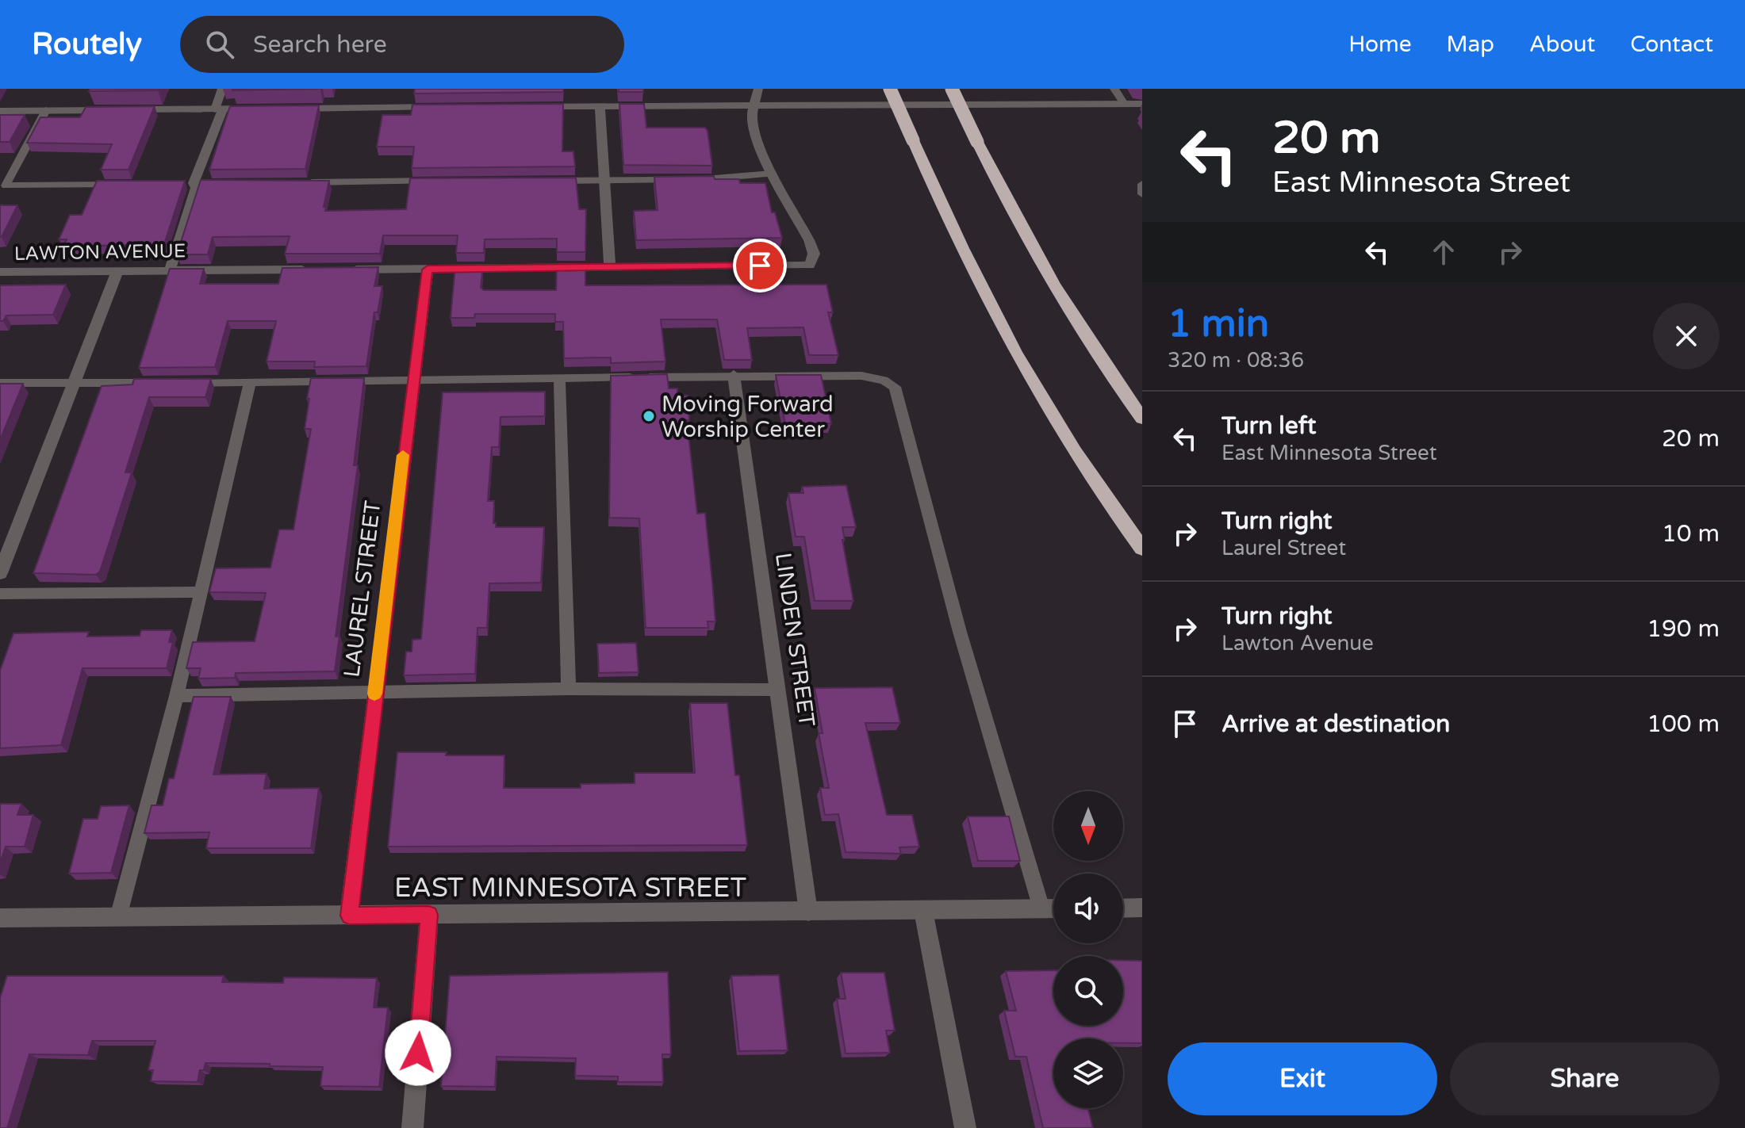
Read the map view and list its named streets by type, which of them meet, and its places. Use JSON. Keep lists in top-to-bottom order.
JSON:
{
  "streets": {
    "street": [
      "LAWTON AVENUE",
      "LAUREL STREET",
      "LINDEN STREET",
      "EAST MINNESOTA STREET"
    ]
  },
  "crossings": [
    ["LAUREL STREET", "EAST MINNESOTA STREET"],
    ["LINDEN STREET", "EAST MINNESOTA STREET"]
  ],
  "places": ["Moving Forward Worship Center"],
  "north": "bottom",
  "page": {
    "header": "Routely",
    "search": "Search here",
    "nav": [
      "Home",
      "Map",
      "About",
      "Contact"
    ],
    "turn": ["20 m", "East Minnesota Street"],
    "heading": ["1 min", "320 m · 08:36"],
    "list": [
      {
        "name": "Turn left",
        "note": "East Minnesota Street",
        "value": "20 m"
      },
      {
        "name": "Turn right",
        "note": "Laurel Street",
        "value": "10 m"
      },
      {
        "name": "Turn right",
        "note": "Lawton Avenue",
        "value": "190 m"
      },
      {
        "name": "Arrive at destination",
        "value": "100 m"
      }
    ],
    "buttons": ["Exit", "Share"]
  }
}
